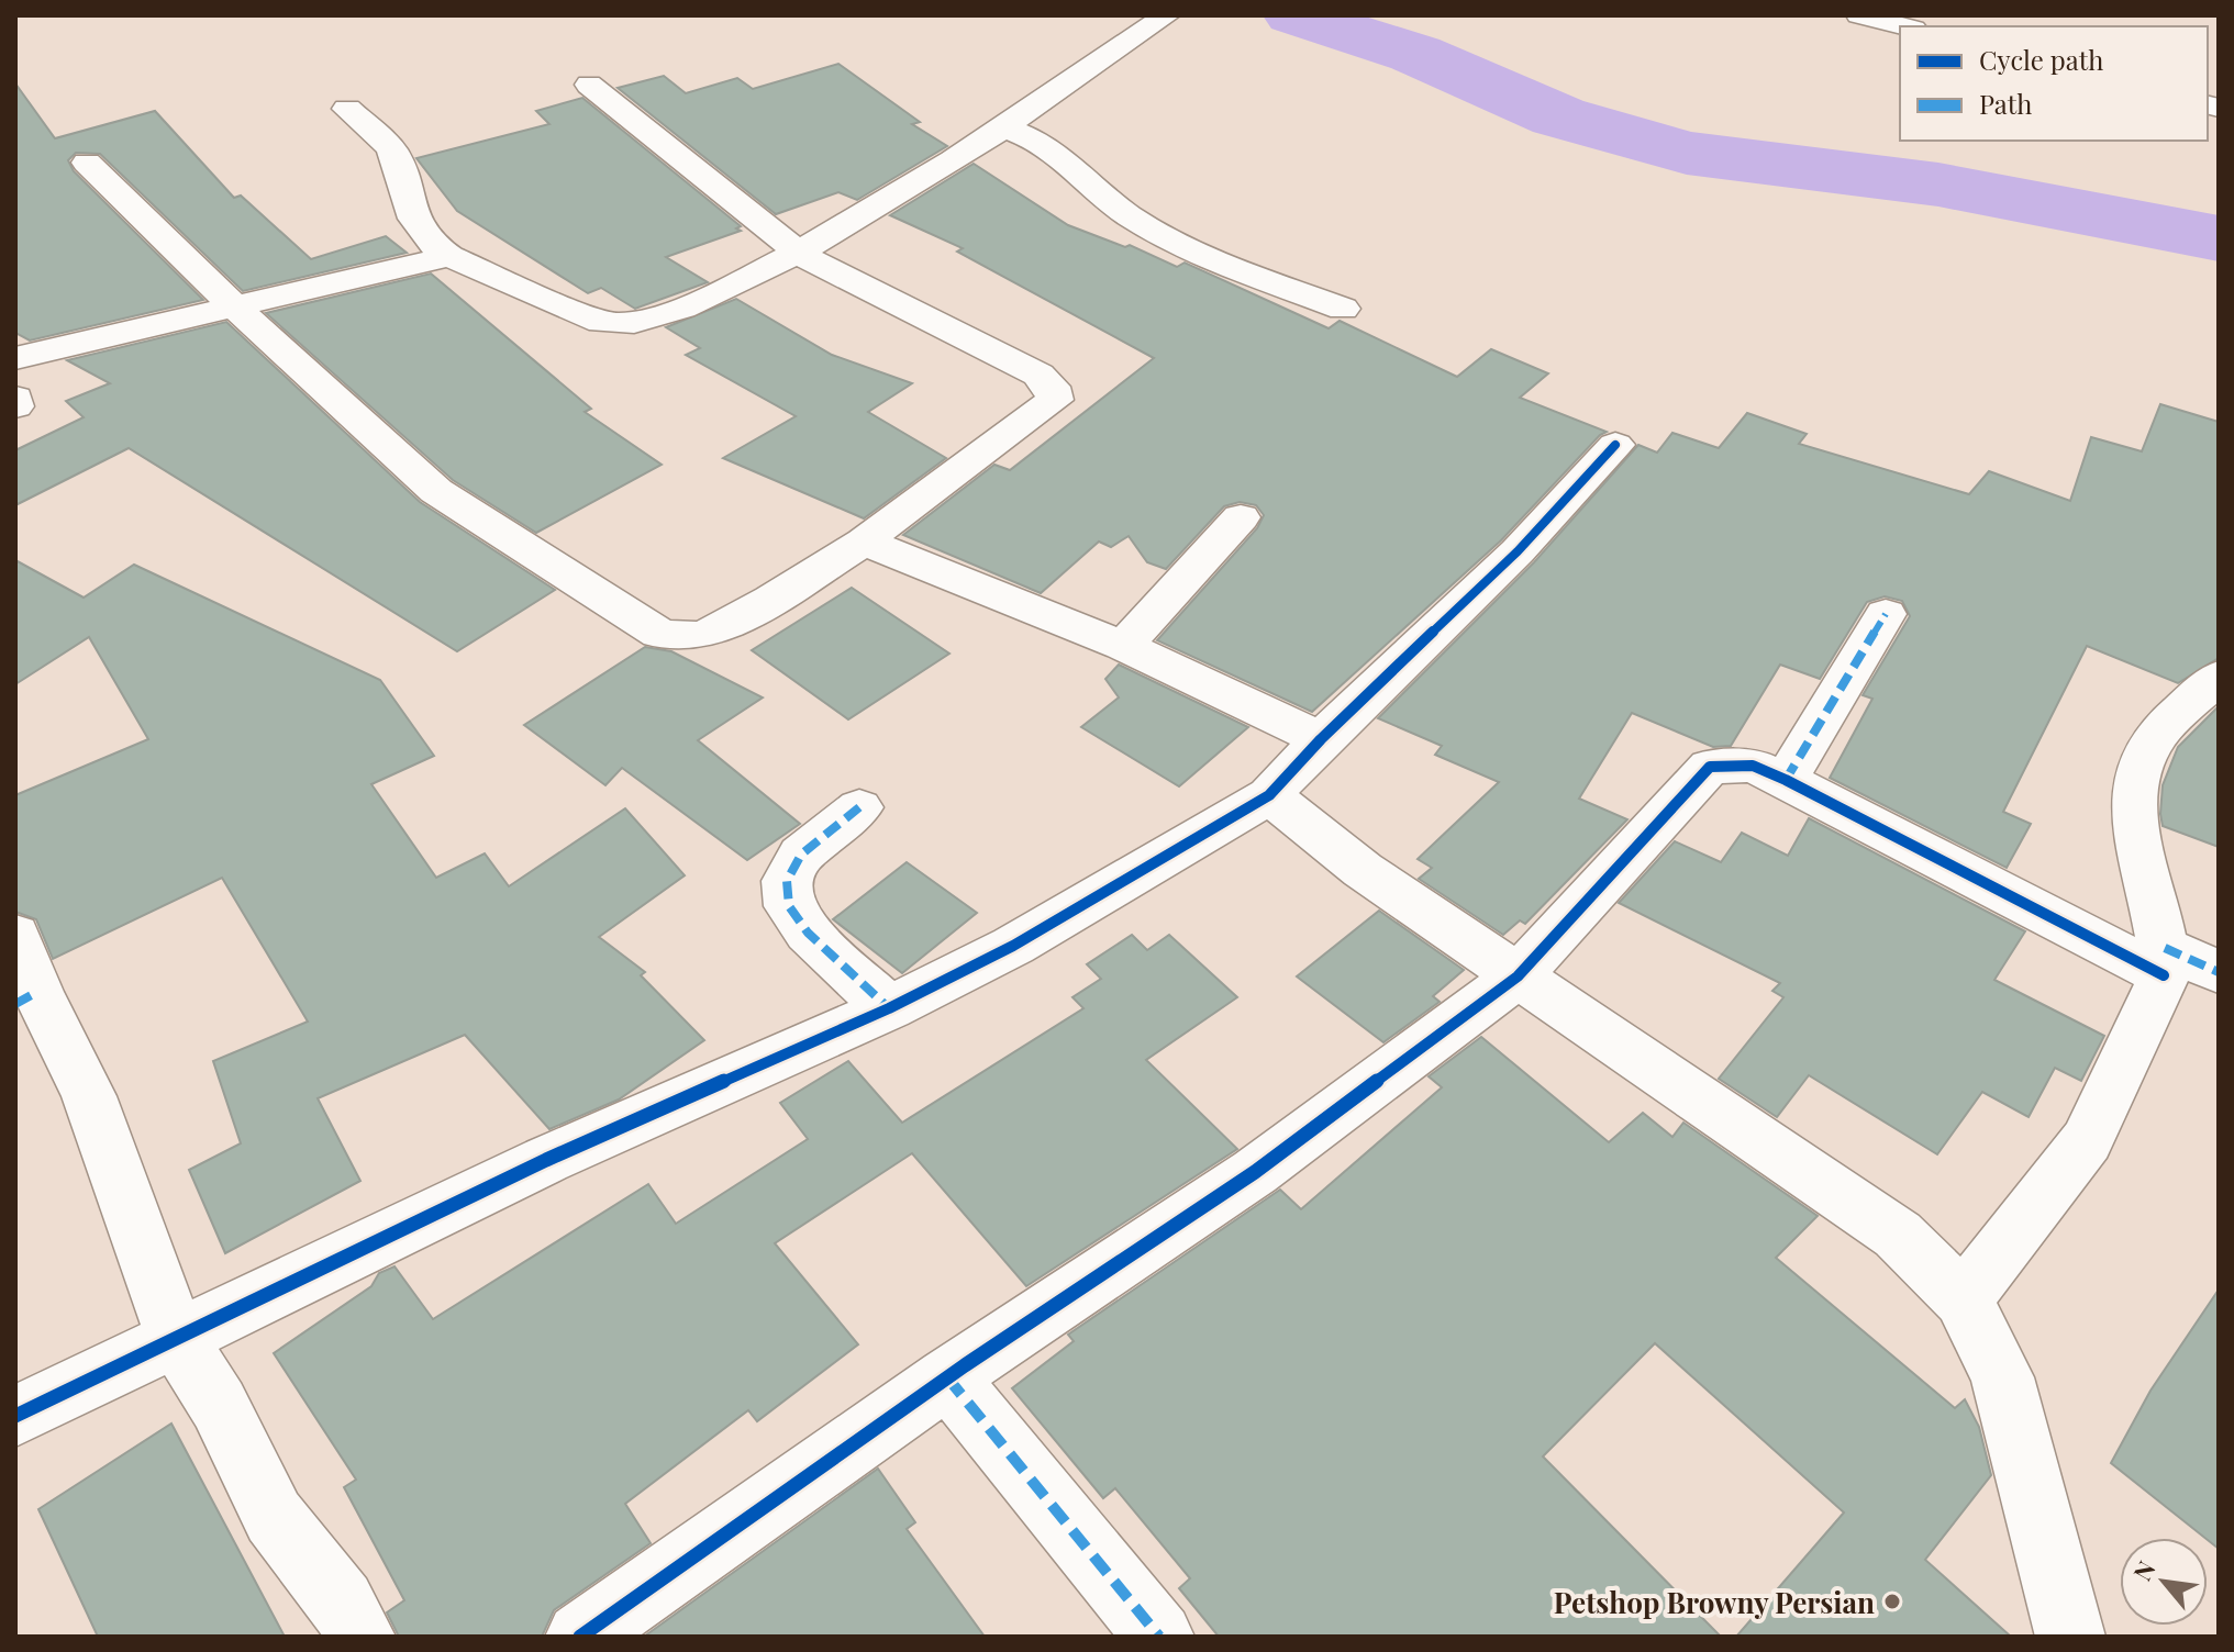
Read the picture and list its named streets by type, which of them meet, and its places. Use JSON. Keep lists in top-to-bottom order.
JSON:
{
  "places": ["Petshop Browny Persian"],
  "legend": ["Cycle path", "Path"],
  "north": "top left"
}
